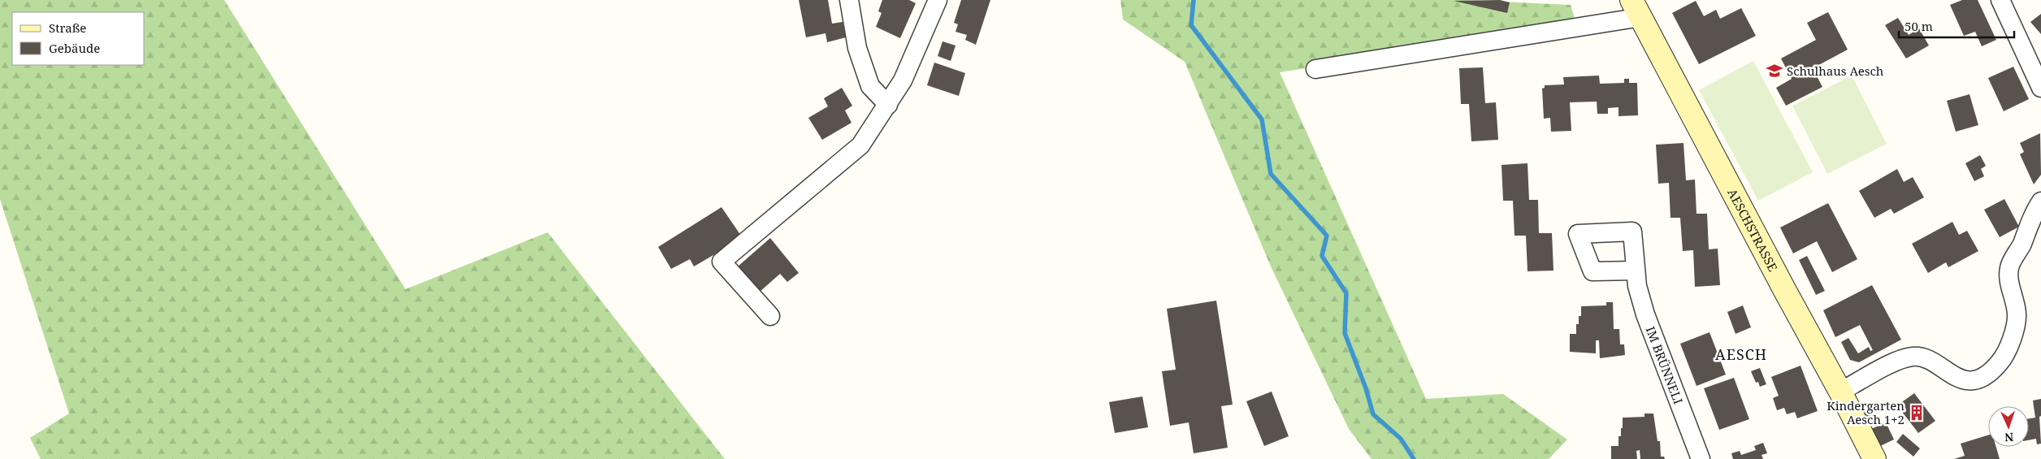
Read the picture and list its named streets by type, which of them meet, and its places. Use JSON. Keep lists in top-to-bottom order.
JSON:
{
  "streets": {
    "main road": ["AESCHSTRASSE"],
    "street": ["IM BRÜNNELI"]
  },
  "districts": ["AESCH"],
  "places": {
    "school or university": ["Schulhaus Aesch"],
    "building": ["Kindergarten Aesch 1+2"]
  },
  "legend": ["Straße", "Gebäude"],
  "scale_bar": "50 m",
  "north": "bottom"
}
